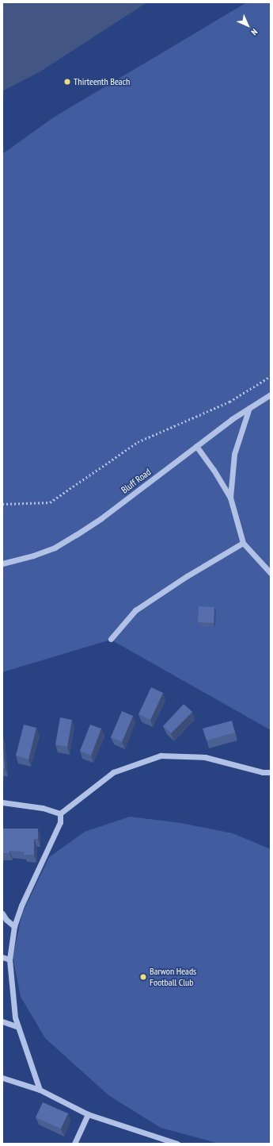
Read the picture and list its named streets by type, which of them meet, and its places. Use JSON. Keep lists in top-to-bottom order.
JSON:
{
  "streets": {
    "street": ["Bluff Road"]
  },
  "places": ["Thirteenth Beach", "Barwon Heads Football Club"],
  "north": "bottom right"
}
